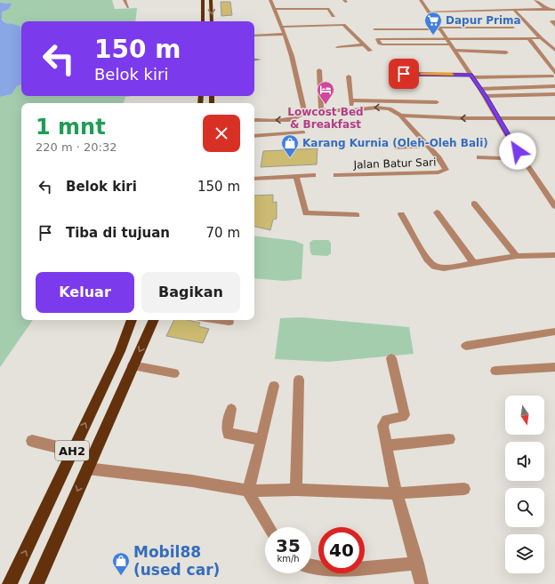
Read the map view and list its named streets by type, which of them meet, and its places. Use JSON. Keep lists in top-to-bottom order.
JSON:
{
  "streets": {
    "highway": ["AH2"],
    "street": ["Jalan Batur Sari"]
  },
  "places": {
    "supermarket": ["Dapur Prima"],
    "hotel": ["Lowcost Bed & Breakfast"],
    "shop": ["Karang Kurnia (Oleh-Oleh Bali)", "Mobil88 (used car)"]
  },
  "north": "bottom",
  "page": {
    "turn": ["150 m", "Belok kiri"],
    "heading": ["1 mnt", "220 m · 20:32"],
    "list": [
      {
        "name": "Belok kiri",
        "value": "150 m"
      },
      {
        "name": "Tiba di tujuan",
        "value": "70 m"
      }
    ],
    "buttons": ["Keluar", "Bagikan"],
    "speed": "35 km/h",
    "limit": "40"
  }
}
